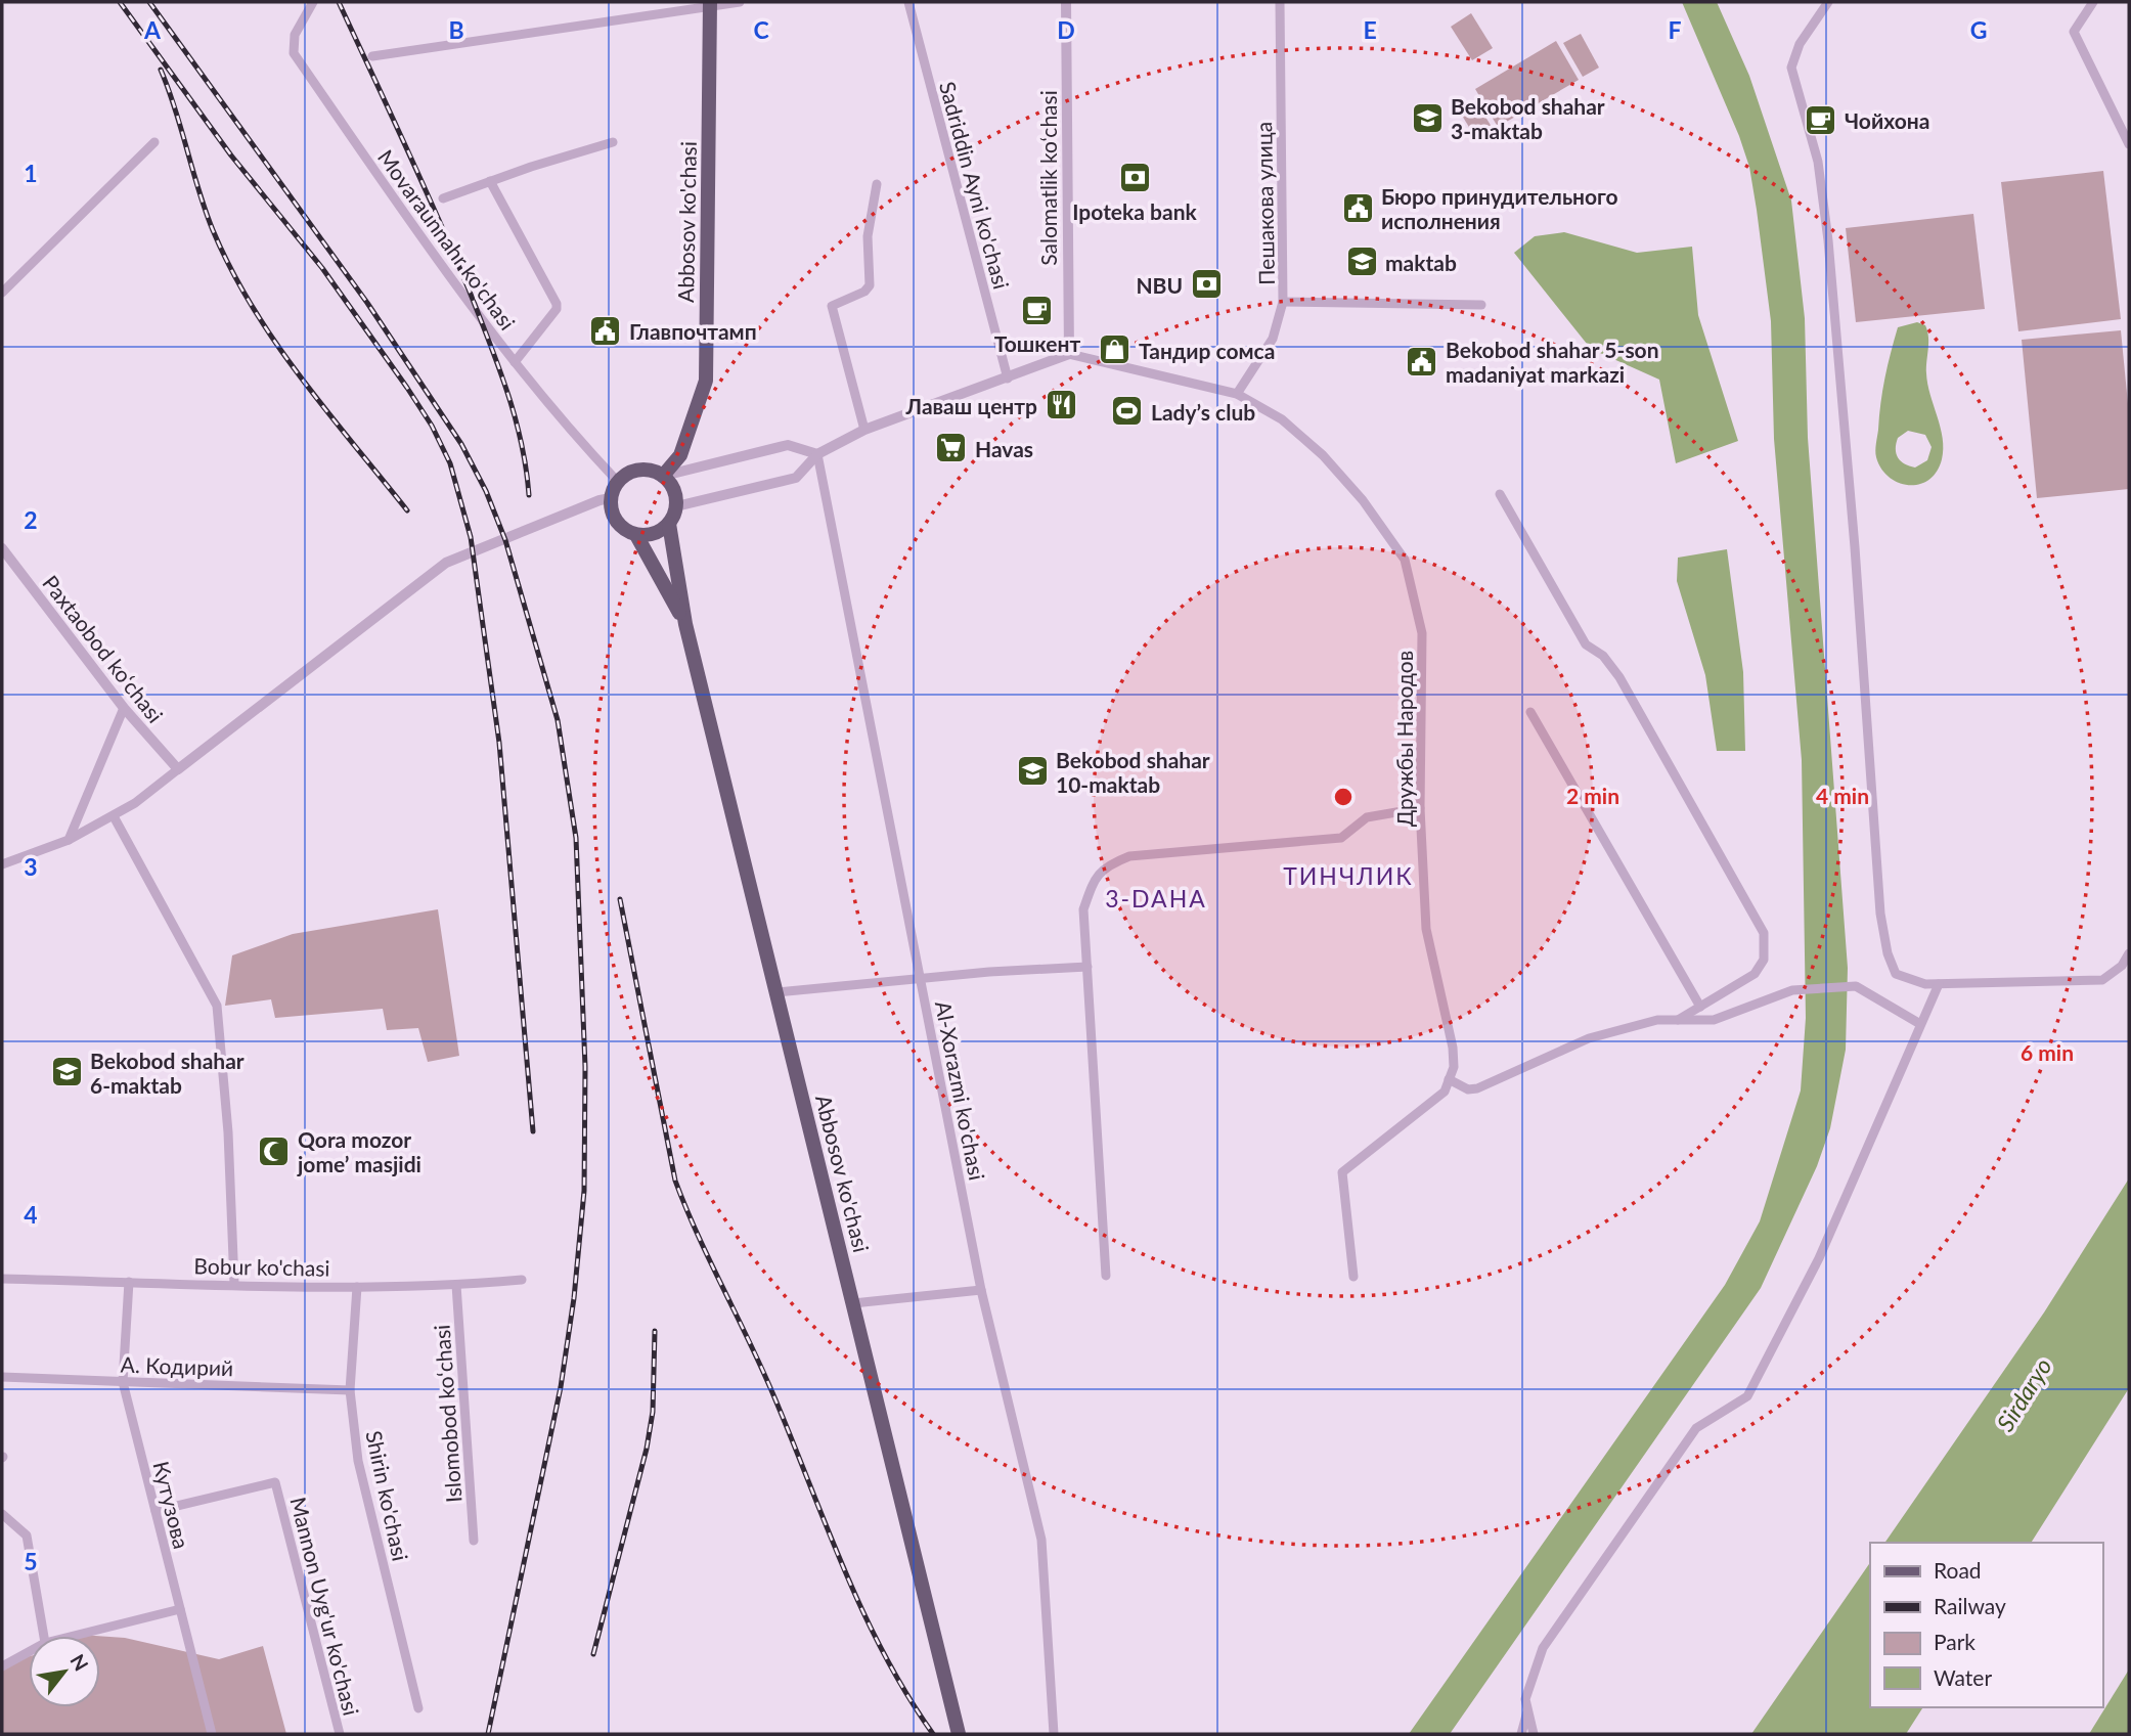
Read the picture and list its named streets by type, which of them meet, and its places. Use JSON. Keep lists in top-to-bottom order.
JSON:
{
  "streets": {
    "main road": ["Abbosov ko'chasi"],
    "street": [
      "Salomatlik ko‘chasi",
      "Sadriddin Ayni ko'chasi",
      "Пешакова улица",
      "Movaraunnahr ko'chasi",
      "Paxtaobod ko‘chasi",
      "Дружбы Народов",
      "Al-Xorazmi ko'chasi",
      "Bobur ko'chasi",
      "А. Кодирий",
      "Islomobod koʻchasi",
      "Shirin ko'chasi",
      "Кутузова",
      "Mannon Uyg'ur ko'chasi"
    ]
  },
  "crossings": [
    ["Salomatlik ko‘chasi", "Дружбы Народов"],
    ["Пешакова улица", "Дружбы Народов"],
    ["Abbosov ko'chasi", "Movaraunnahr ko'chasi"],
    ["Bobur ko'chasi", "Islomobod koʻchasi"],
    ["Bobur ko'chasi", "Shirin ko'chasi"],
    ["Bobur ko'chasi", "Кутузова"],
    ["А. Кодирий", "Shirin ko'chasi"],
    ["А. Кодирий", "Кутузова"],
    ["Кутузова", "Mannon Uyg'ur ko'chasi"]
  ],
  "districts": ["ТИНЧЛИК", "3-DAHA"],
  "water": ["Sirdaryo"],
  "places": {
    "school or university": [
      "Bekobod shahar 3-maktab",
      "maktab",
      "Bekobod shahar 10-maktab",
      "Bekobod shahar 6-maktab"
    ],
    "cafe": ["Чойхона", "Тошкент"],
    "bank": ["Ipoteka bank", "NBU"],
    "public building": ["Бюро принудительного исполнения", "Главпочтамп", "Bekobod shahar 5-son madaniyat markazi"],
    "shop": ["Тандир сомса"],
    "restaurant": ["Лаваш центр"],
    "sports": ["Lady’s club"],
    "supermarket": ["Havas"],
    "mosque": ["Qora mozor jome’ masjidi"]
  },
  "legend": [
    "Road",
    "Railway",
    "Park",
    "Water"
  ],
  "north": "top right",
  "grid": {
    "columns": [
      "A",
      "B",
      "C",
      "D",
      "E",
      "F",
      "G"
    ],
    "rows": [
      "1",
      "2",
      "3",
      "4",
      "5"
    ]
  },
  "rings": ["2 min", "4 min", "6 min"]
}
